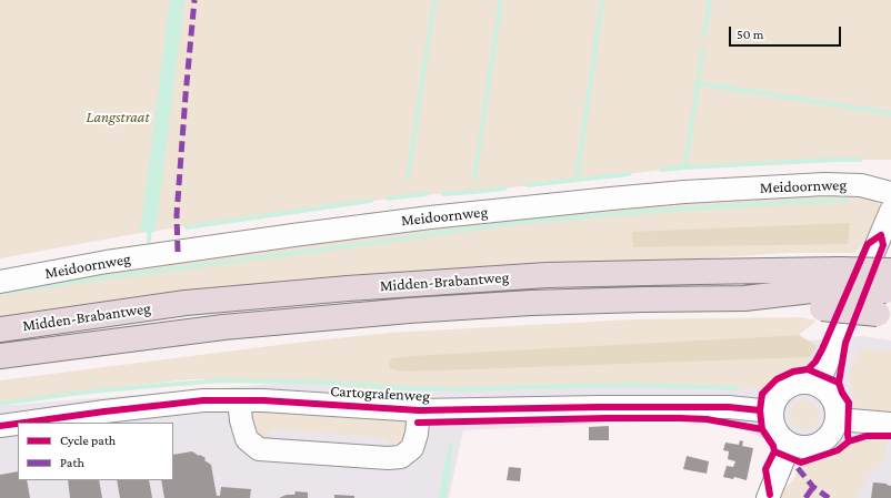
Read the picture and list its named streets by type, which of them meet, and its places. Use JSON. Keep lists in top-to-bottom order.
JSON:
{
  "streets": {
    "highway": ["Midden-Brabantweg"],
    "street": ["Meidoornweg", "Cartografenweg"]
  },
  "parks": ["Langstraat"],
  "legend": ["Cycle path", "Path"],
  "scale_bar": "50 m"
}
